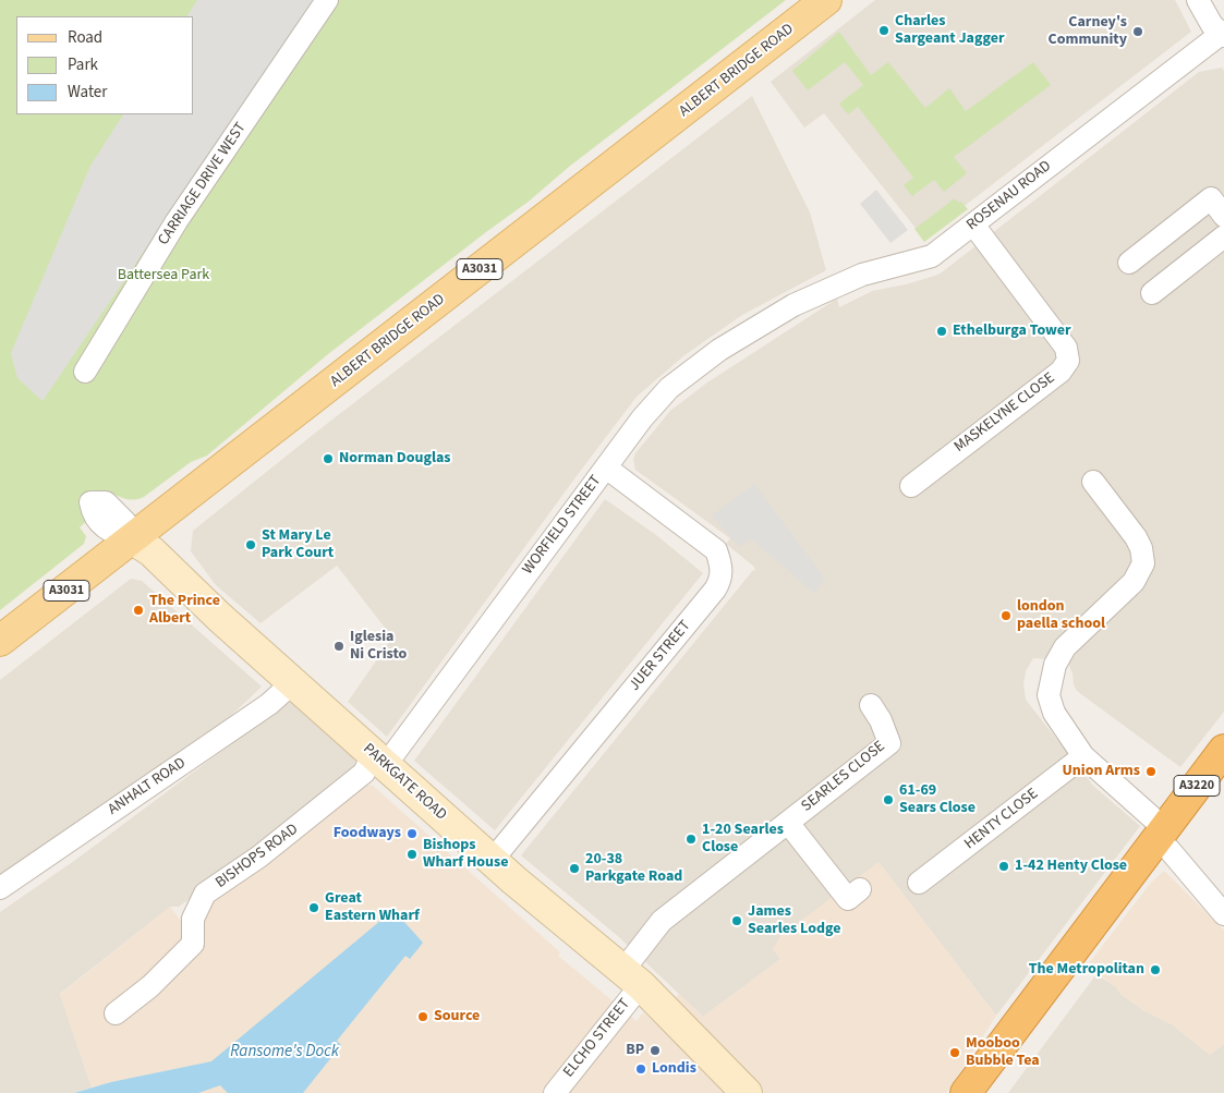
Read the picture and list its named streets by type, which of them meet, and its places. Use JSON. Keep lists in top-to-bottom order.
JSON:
{
  "streets": {
    "highway": ["A3220"],
    "main road": ["ALBERT BRIDGE ROAD", "A3031"],
    "street": [
      "CARRIAGE DRIVE WEST",
      "ROSENAU ROAD",
      "MASKELYNE CLOSE",
      "WORFIELD STREET",
      "JUER STREET",
      "SEARLES CLOSE",
      "PARKGATE ROAD",
      "ANHALT ROAD",
      "HENTY CLOSE",
      "BISHOPS ROAD",
      "ELCHO STREET"
    ]
  },
  "crossings": [
    ["ALBERT BRIDGE ROAD", "PARKGATE ROAD"],
    ["ROSENAU ROAD", "MASKELYNE CLOSE"],
    ["ROSENAU ROAD", "WORFIELD STREET"],
    ["WORFIELD STREET", "JUER STREET"],
    ["WORFIELD STREET", "PARKGATE ROAD"],
    ["WORFIELD STREET", "BISHOPS ROAD"],
    ["JUER STREET", "PARKGATE ROAD"],
    ["SEARLES CLOSE", "PARKGATE ROAD"],
    ["SEARLES CLOSE", "ELCHO STREET"],
    ["PARKGATE ROAD", "ANHALT ROAD"],
    ["PARKGATE ROAD", "BISHOPS ROAD"],
    ["PARKGATE ROAD", "ELCHO STREET"]
  ],
  "water": ["Ransome's Dock"],
  "parks": ["Battersea Park"],
  "places": [
    "Charles Sargeant Jagger",
    "Carney's Community",
    "Ethelburga Tower",
    "Norman Douglas",
    "St Mary Le Park Court",
    "The Prince Albert",
    "london paella school",
    "Iglesia Ni Cristo",
    "Union Arms",
    "61-69 Sears Close",
    "Foodways",
    "1-20 Searles Close",
    "Bishops Wharf House",
    "1-42 Henty Close",
    "20-38 Parkgate Road",
    "Great Eastern Wharf",
    "James Searles Lodge",
    "The Metropolitan",
    "Source",
    "BP",
    "Mooboo Bubble Tea",
    "Londis"
  ],
  "legend": ["Road", "Park", "Water"]
}
